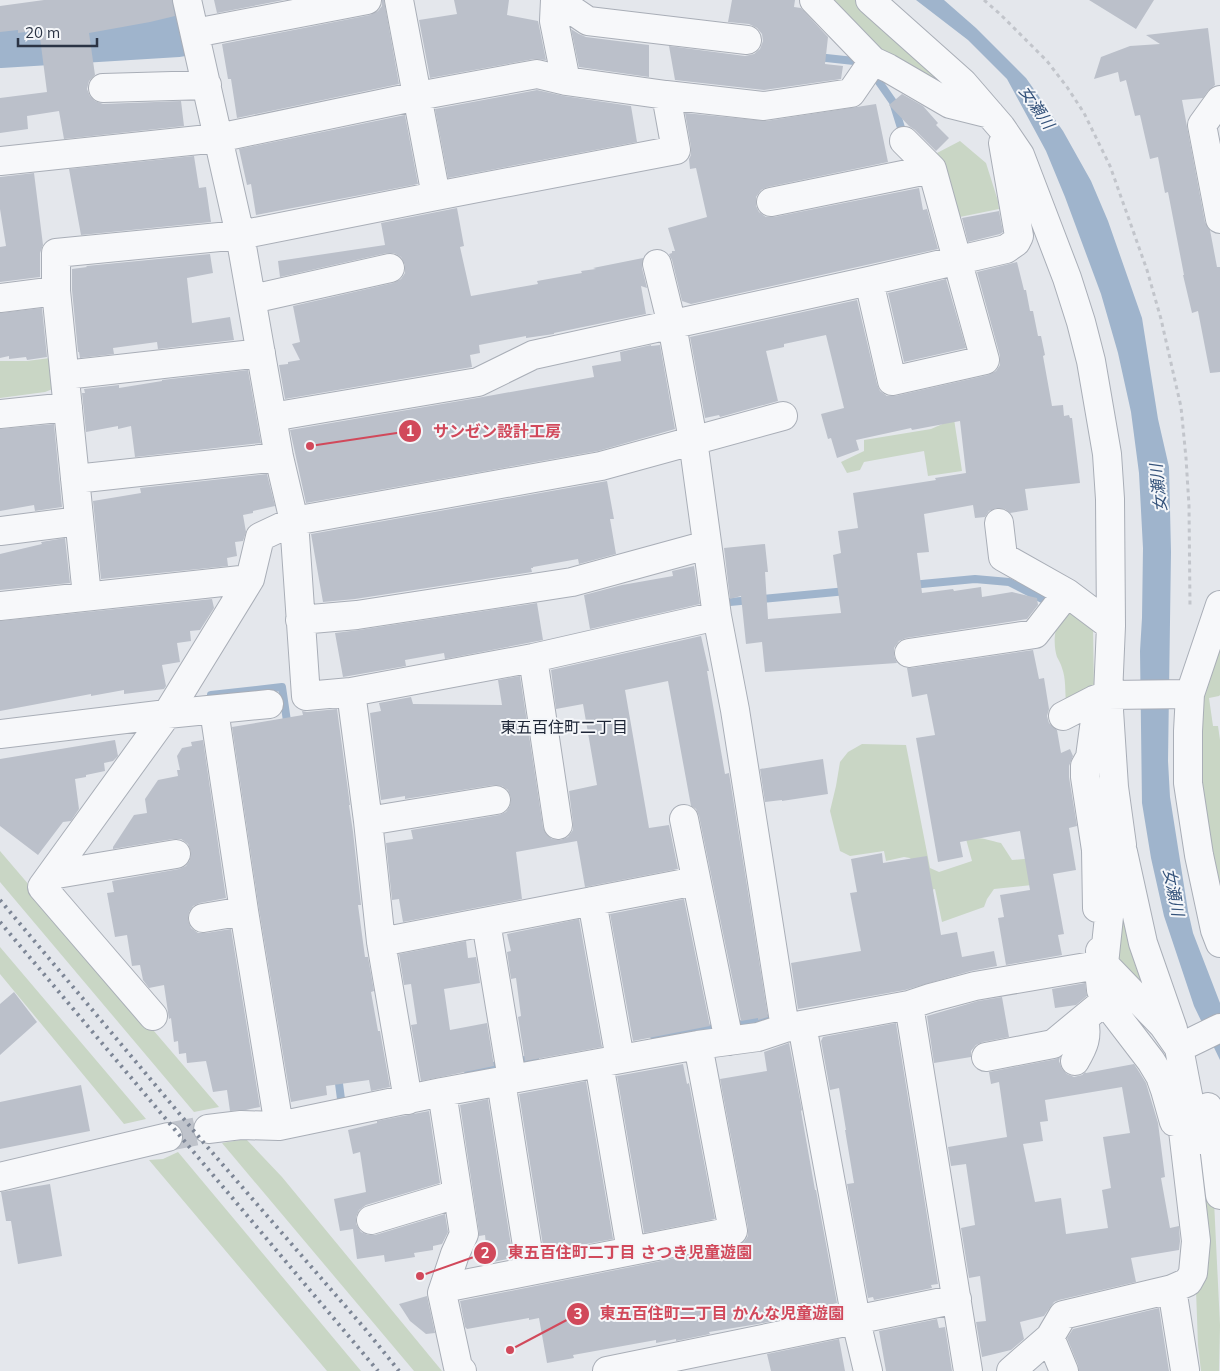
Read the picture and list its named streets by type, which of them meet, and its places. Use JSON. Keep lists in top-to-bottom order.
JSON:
{
  "districts": ["東五百住町二丁目"],
  "water": ["女瀬川"],
  "places": ["サンゼン設計工房", "東五百住町二丁目 さつき児童遊園", "東五百住町二丁目 かんな児童遊園"],
  "scale_bar": "20 m"
}
